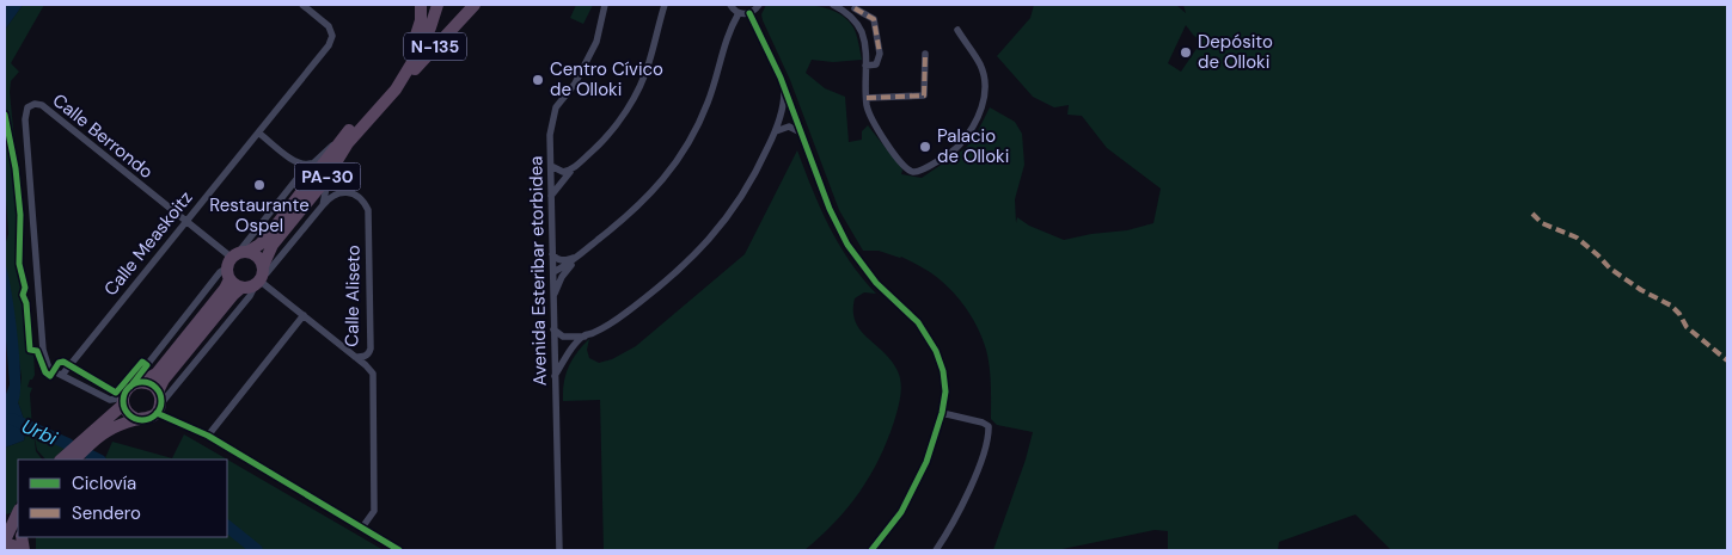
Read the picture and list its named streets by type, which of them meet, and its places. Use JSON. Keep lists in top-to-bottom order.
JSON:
{
  "streets": {
    "highway": ["N-135", "PA-30"],
    "street": [
      "Calle Berrondo",
      "Calle Measkoitz",
      "Avenida Esteribar etorbidea",
      "Calle Aliseto"
    ]
  },
  "crossings": [
    ["N-135", "PA-30"],
    ["Calle Berrondo", "PA-30"],
    ["Calle Berrondo", "Calle Measkoitz"]
  ],
  "water": ["Urbi"],
  "places": [
    "Depósito de Olloki",
    "Centro Cívico de Olloki",
    "Palacio de Olloki",
    "Restaurante Ospel"
  ],
  "legend": ["Ciclovía", "Sendero"]
}
